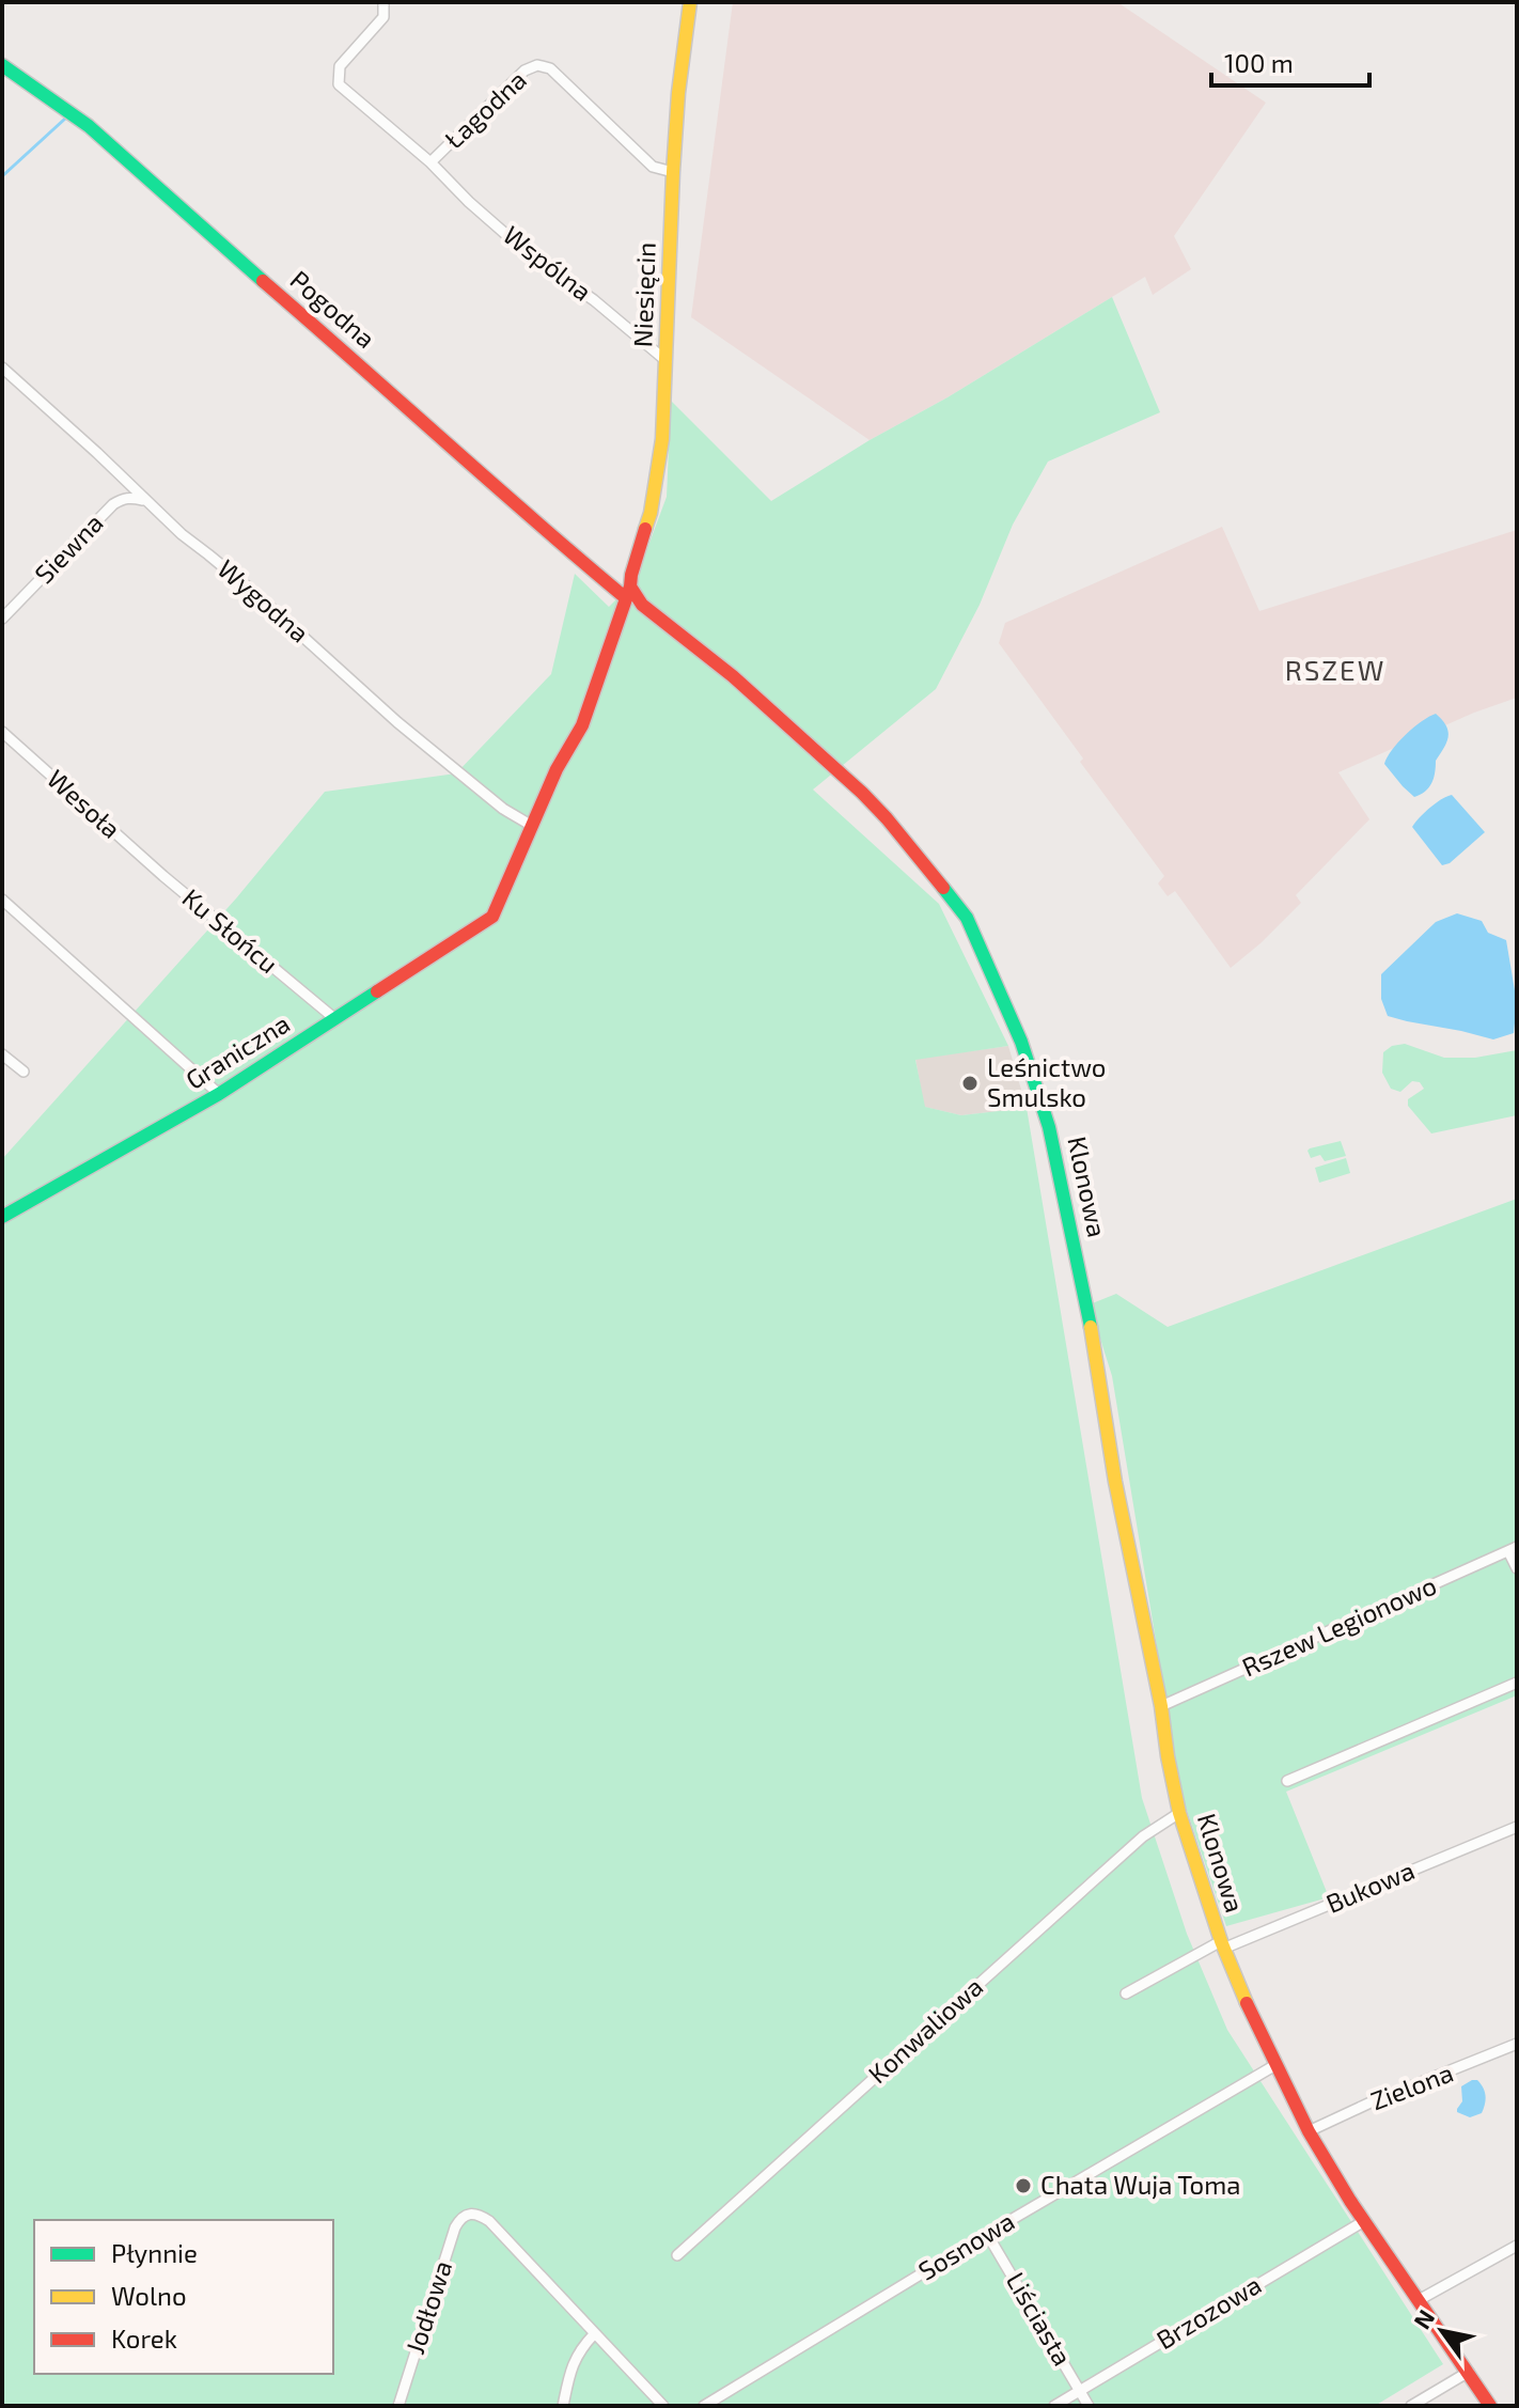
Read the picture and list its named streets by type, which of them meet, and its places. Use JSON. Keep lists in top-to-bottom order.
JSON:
{
  "streets": {
    "street": [
      "Łagodna",
      "Wspólna",
      "Niesięcin",
      "Pogodna",
      "Siewna",
      "Wygodna",
      "Wesoła",
      "Ku Słońcu",
      "Graniczna",
      "Klonowa",
      "Rszew Legionowo",
      "Bukowa",
      "Konwaliowa",
      "Zielona",
      "Sosnowa",
      "Jodłowa",
      "Brzozowa",
      "Liściasta"
    ]
  },
  "crossings": [
    ["Łagodna", "Wspólna"],
    ["Łagodna", "Niesięcin"],
    ["Wspólna", "Niesięcin"],
    ["Niesięcin", "Pogodna"],
    ["Niesięcin", "Wygodna"],
    ["Niesięcin", "Graniczna"],
    ["Niesięcin", "Klonowa"],
    ["Pogodna", "Klonowa"],
    ["Siewna", "Wygodna"],
    ["Wesoła", "Ku Słońcu"],
    ["Ku Słońcu", "Graniczna"],
    ["Klonowa", "Rszew Legionowo"],
    ["Klonowa", "Bukowa"],
    ["Klonowa", "Konwaliowa"],
    ["Klonowa", "Zielona"],
    ["Klonowa", "Sosnowa"],
    ["Klonowa", "Brzozowa"],
    ["Sosnowa", "Liściasta"],
    ["Brzozowa", "Liściasta"]
  ],
  "districts": ["RSZEW"],
  "places": ["Leśnictwo Smulsko", "Chata Wuja Toma"],
  "legend": ["Płynnie", "Wolno", "Korek"],
  "scale_bar": "100 m",
  "north": "top left"
}
